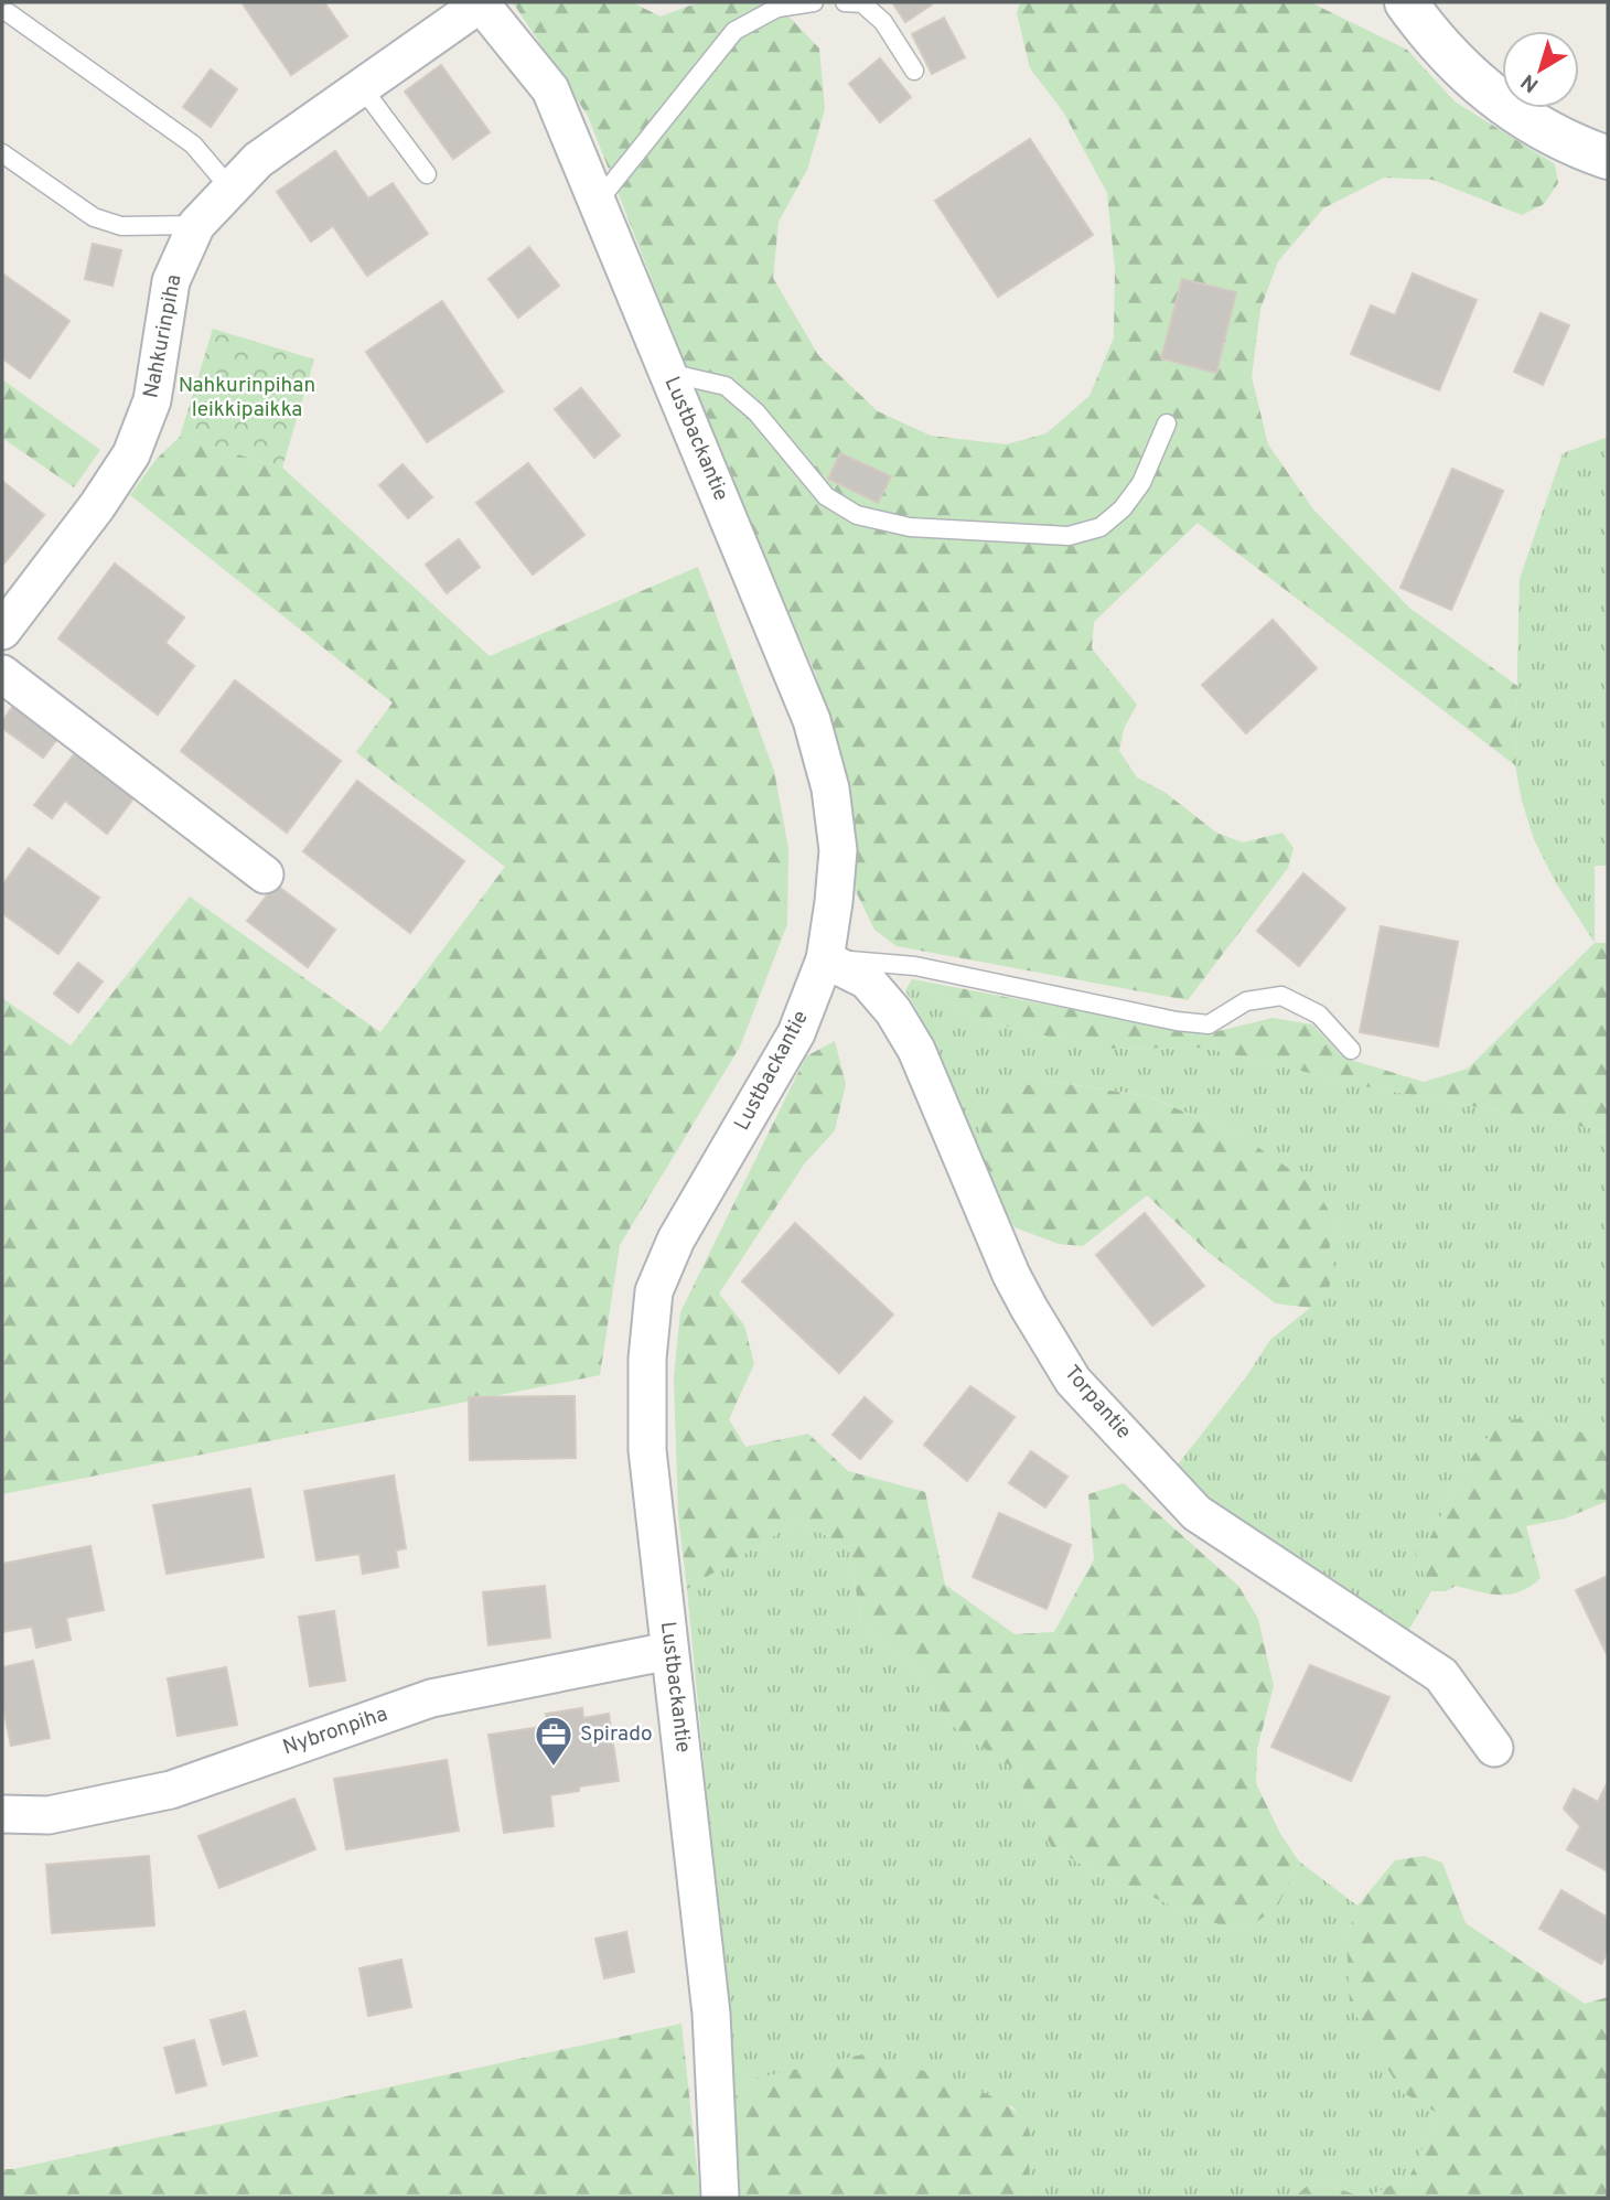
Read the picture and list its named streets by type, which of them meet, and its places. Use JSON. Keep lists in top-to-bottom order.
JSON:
{
  "streets": {
    "street": [
      "Nahkurinpiha",
      "Lustbackantie",
      "Torpantie",
      "Nybronpiha"
    ]
  },
  "crossings": [
    ["Nahkurinpiha", "Lustbackantie"],
    ["Lustbackantie", "Torpantie"],
    ["Lustbackantie", "Nybronpiha"]
  ],
  "parks": ["Nahkurinpihan leikkipaikka"],
  "places": {
    "office": ["Spirado"]
  },
  "north": "bottom left"
}
